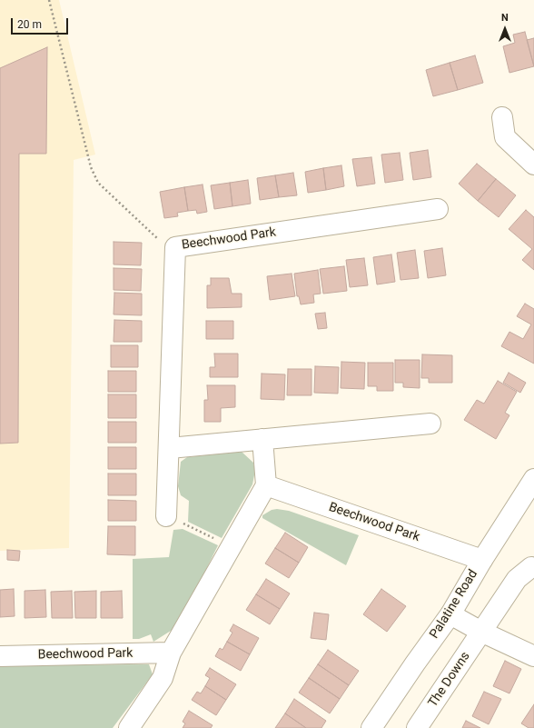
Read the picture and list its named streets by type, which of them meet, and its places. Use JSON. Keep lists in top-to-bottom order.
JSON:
{
  "streets": {
    "street": ["Beechwood Park", "Palatine Road", "The Downs"]
  },
  "crossings": [
    ["Beechwood Park", "Palatine Road"]
  ],
  "scale_bar": "20 m",
  "north": "top"
}
